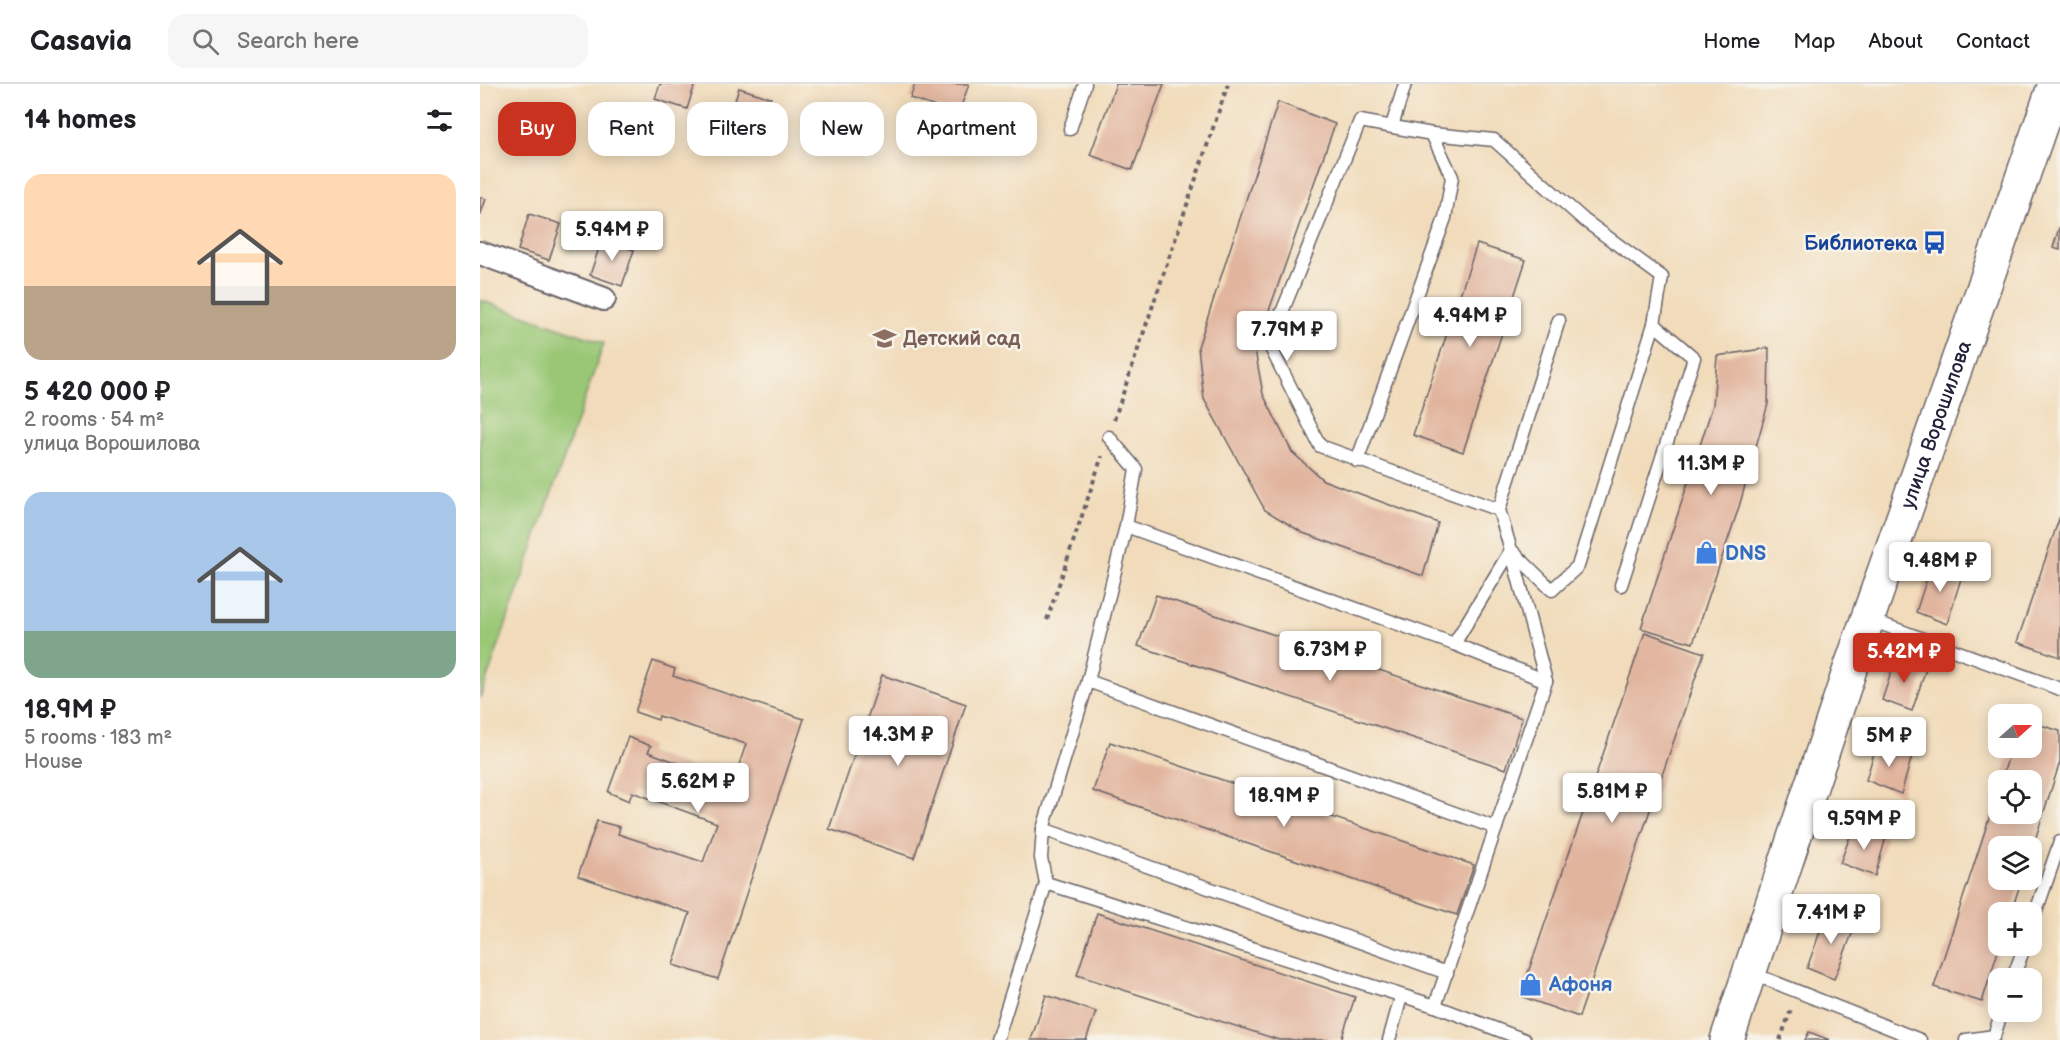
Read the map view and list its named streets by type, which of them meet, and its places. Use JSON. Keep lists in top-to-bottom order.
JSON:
{
  "streets": {
    "main road": ["улица Ворошилова"]
  },
  "places": {
    "bus stop": ["Библиотека"],
    "school or university": ["Детский сад"],
    "shop": ["DNS", "Афоня"]
  },
  "north": "right",
  "page": {
    "header": "Casavia",
    "search": "Search here",
    "nav": [
      "Home",
      "Map",
      "About",
      "Contact"
    ],
    "heading": "14 homes",
    "chip": [
      "Buy",
      "Rent",
      "Filters",
      "New",
      "Apartment"
    ],
    "list": [
      {
        "name": "5 420 000 ₽",
        "note": "2 rooms · 54 m² · улица Ворошилова"
      },
      {
        "name": "18.9M ₽",
        "note": "5 rooms · 183 m² · House"
      }
    ],
    "price": [
      "5.94M ₽",
      "4.94M ₽",
      "7.79M ₽",
      "11.3M ₽",
      "9.48M ₽",
      "6.73M ₽",
      "5.42M ₽",
      "14.3M ₽",
      "5M ₽",
      "5.62M ₽",
      "5.81M ₽",
      "18.9M ₽",
      "9.59M ₽",
      "7.41M ₽"
    ],
    "map_buttons": ["+", "−"]
  }
}
